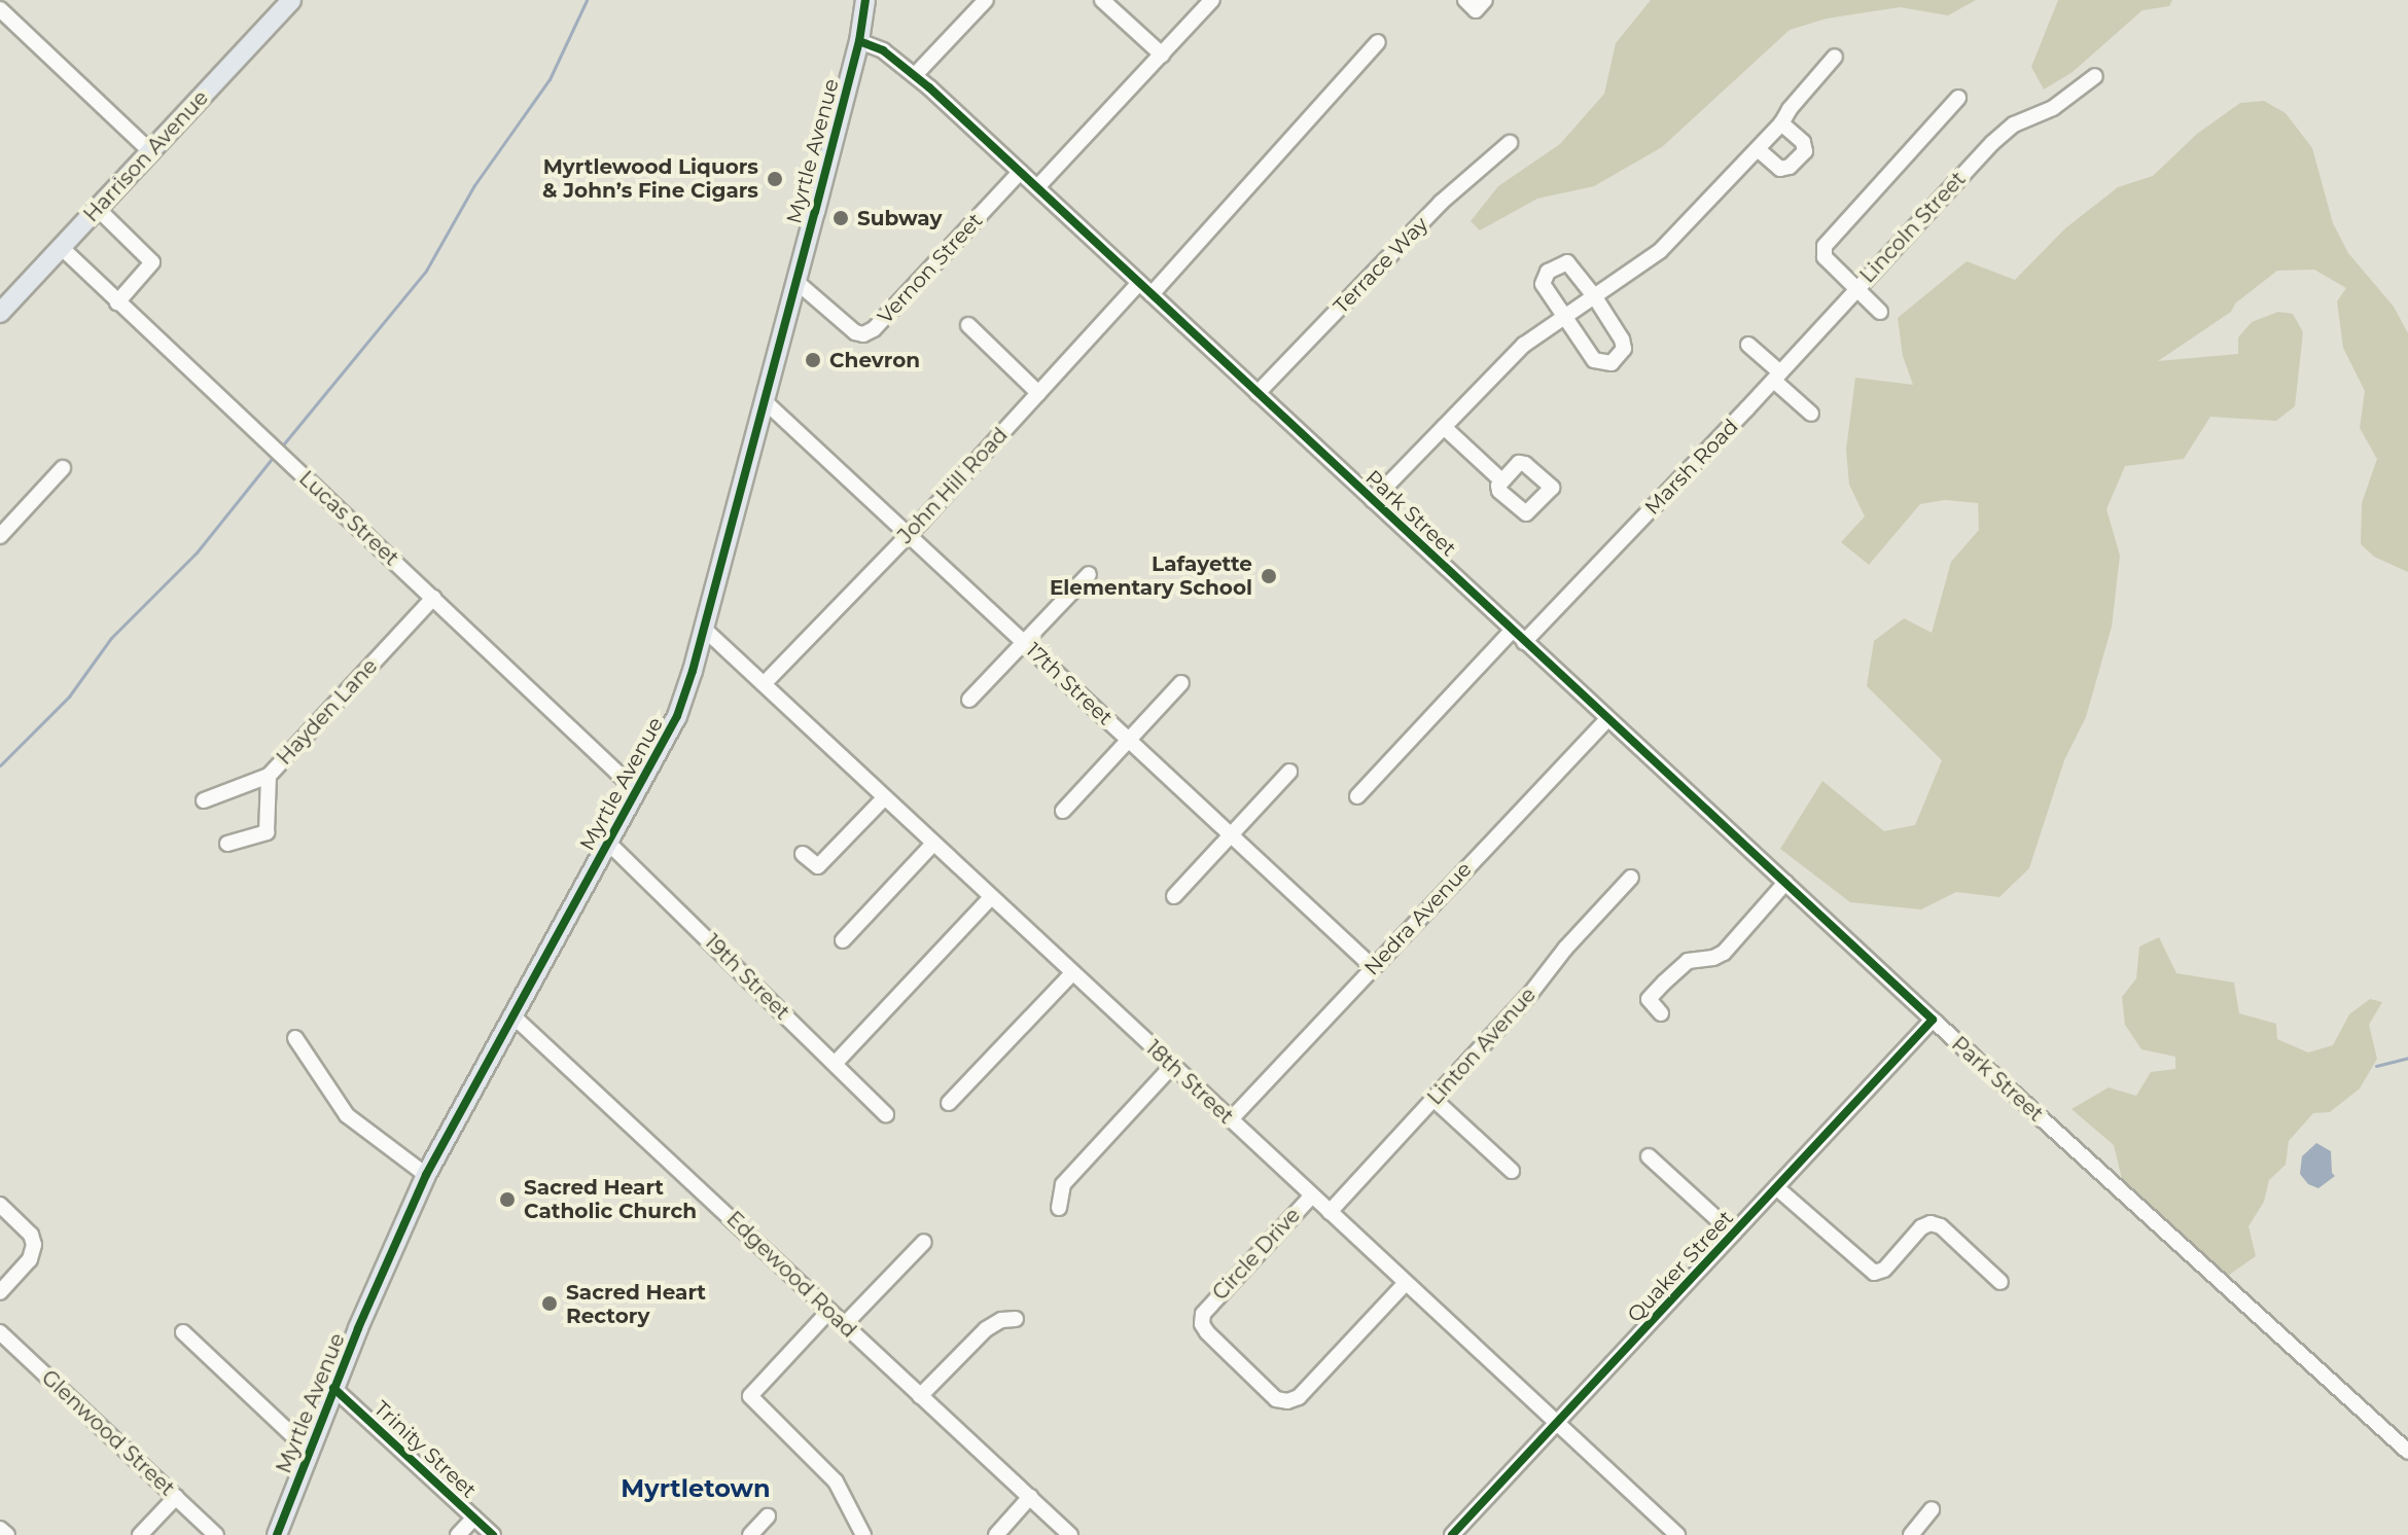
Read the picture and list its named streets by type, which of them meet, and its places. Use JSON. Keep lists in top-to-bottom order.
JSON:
{
  "streets": {
    "main road": ["Myrtle Avenue", "Harrison Avenue"],
    "street": [
      "Lincoln Street",
      "Terrace Way",
      "Vernon Street",
      "Marsh Road",
      "John Hill Road",
      "Park Street",
      "Lucas Street",
      "17th Street",
      "Hayden Lane",
      "Nedra Avenue",
      "19th Street",
      "Linton Avenue",
      "18th Street",
      "Circle Drive",
      "Quaker Street",
      "Edgewood Road",
      "Glenwood Street",
      "Trinity Street"
    ]
  },
  "crossings": [
    ["Myrtle Avenue", "Vernon Street"],
    ["Myrtle Avenue", "Park Street"],
    ["Myrtle Avenue", "Lucas Street"],
    ["Myrtle Avenue", "17th Street"],
    ["Myrtle Avenue", "19th Street"],
    ["Myrtle Avenue", "18th Street"],
    ["Myrtle Avenue", "Edgewood Road"],
    ["Myrtle Avenue", "Trinity Street"],
    ["Harrison Avenue", "Lucas Street"],
    ["Lincoln Street", "Marsh Road"],
    ["Terrace Way", "Park Street"],
    ["Vernon Street", "Park Street"],
    ["Marsh Road", "Park Street"],
    ["John Hill Road", "Park Street"],
    ["John Hill Road", "17th Street"],
    ["John Hill Road", "18th Street"],
    ["Park Street", "Nedra Avenue"],
    ["Park Street", "Quaker Street"],
    ["Lucas Street", "Hayden Lane"],
    ["17th Street", "Nedra Avenue"],
    ["Nedra Avenue", "18th Street"],
    ["Linton Avenue", "18th Street"],
    ["18th Street", "Circle Drive"],
    ["18th Street", "Quaker Street"]
  ],
  "districts": ["Myrtletown"],
  "places": [
    "Myrtlewood Liquors & John’s Fine Cigars",
    "Subway",
    "Chevron",
    "Lafayette Elementary School",
    "Sacred Heart Catholic Church",
    "Sacred Heart Rectory"
  ]
}
